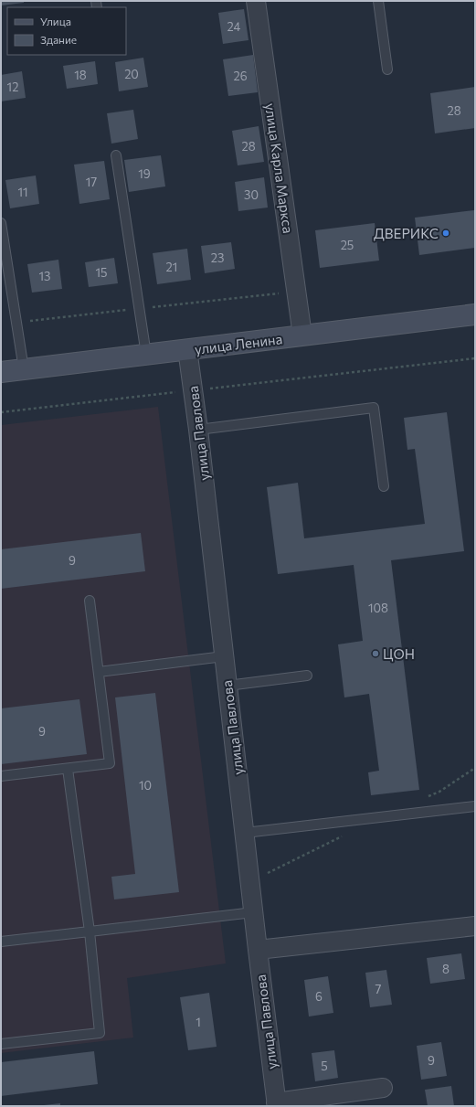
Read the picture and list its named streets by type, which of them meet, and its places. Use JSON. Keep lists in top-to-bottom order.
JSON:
{
  "streets": {
    "street": ["улица Карла Маркса", "улица Ленина", "улица Павлова"]
  },
  "crossings": [
    ["улица Карла Маркса", "улица Ленина"],
    ["улица Ленина", "улица Павлова"]
  ],
  "places": ["ДВЕРИКС", "ЦОН"],
  "house_numbers": [
    "24",
    "20",
    "18",
    "26",
    "12",
    "28",
    "28",
    "19",
    "17",
    "11",
    "30",
    "25",
    "23",
    "21",
    "15",
    "13",
    "9",
    "108",
    "9",
    "10",
    "8",
    "7",
    "6",
    "1",
    "9",
    "5"
  ],
  "legend": ["Улица", "Здание"]
}
